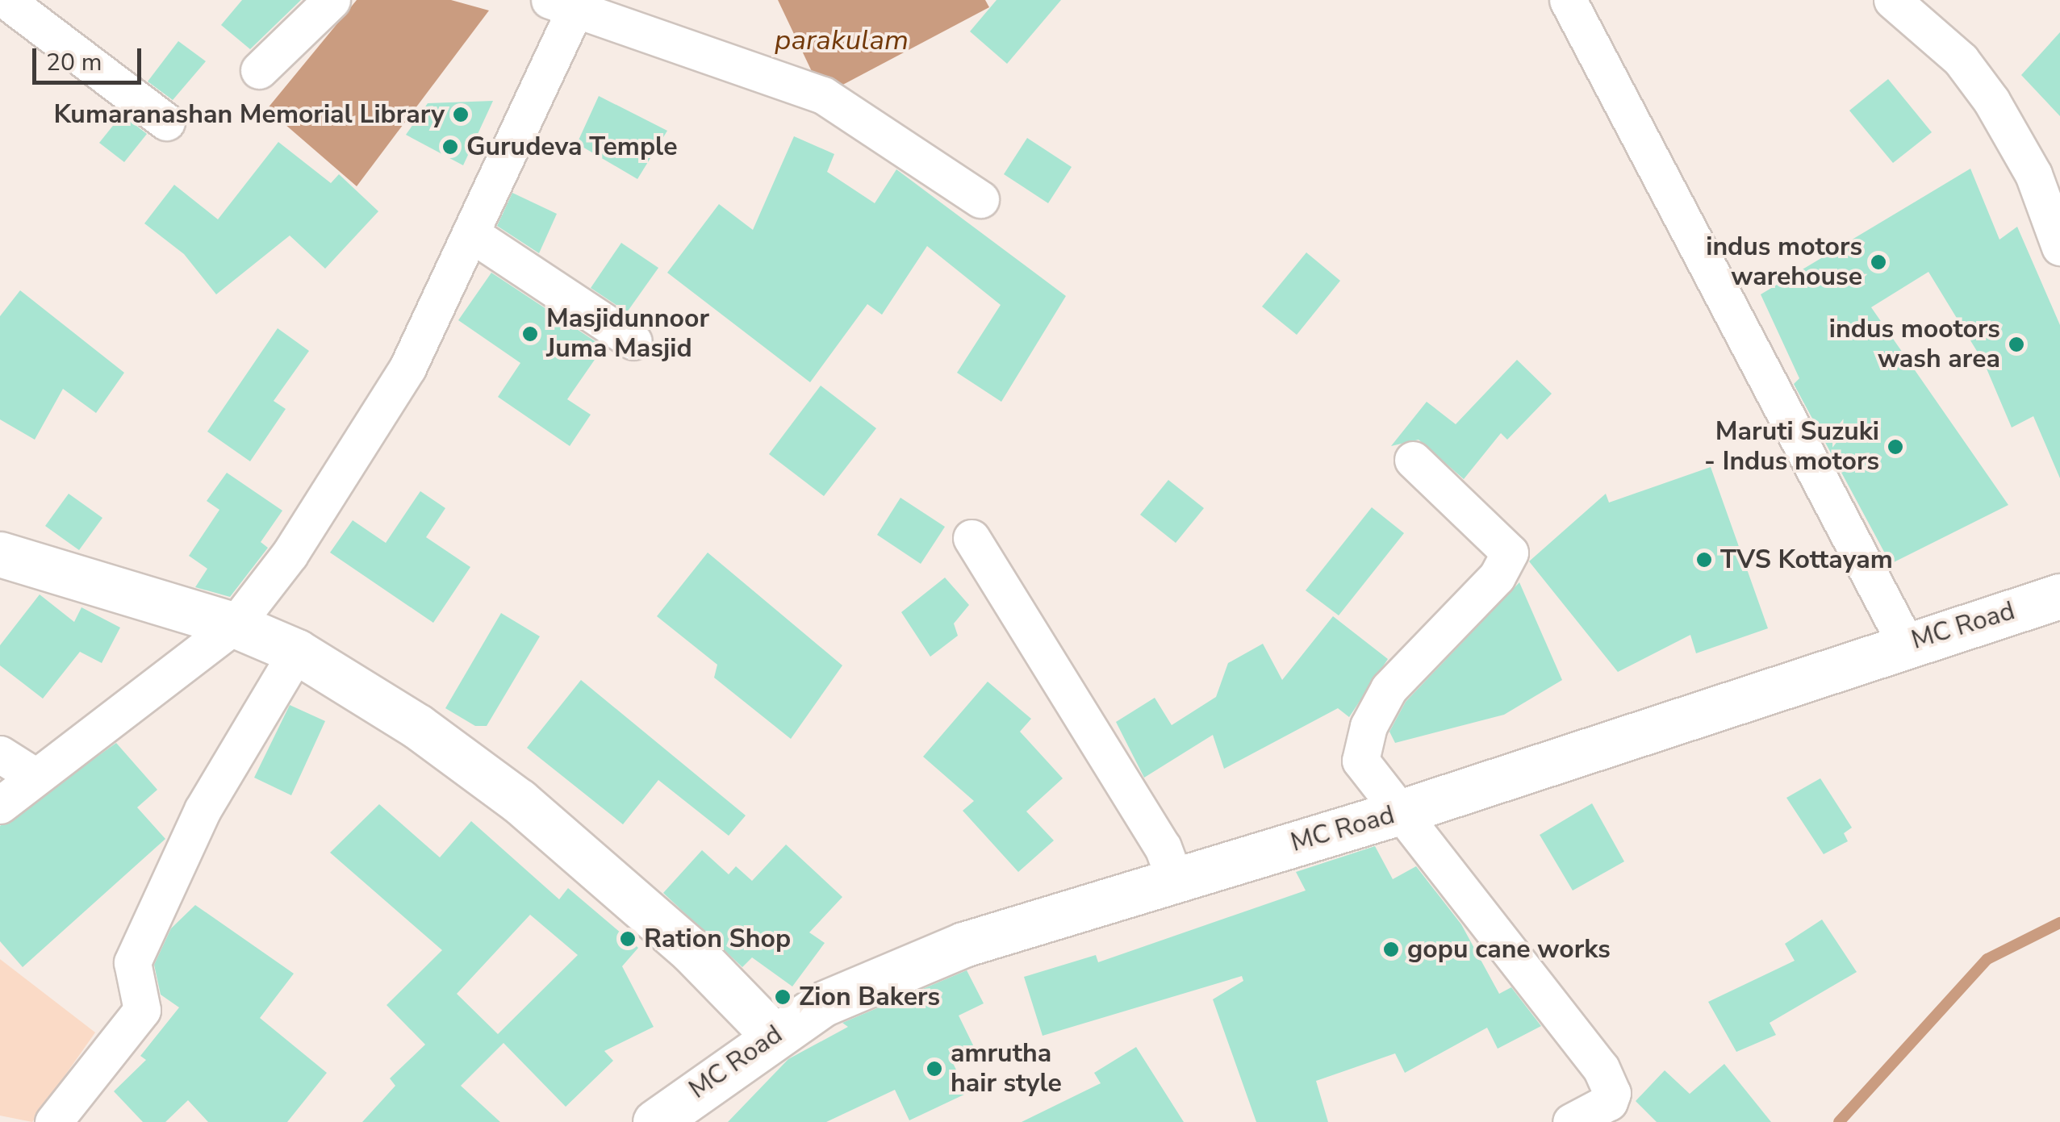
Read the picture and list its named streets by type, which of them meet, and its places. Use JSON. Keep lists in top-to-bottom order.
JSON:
{
  "streets": {
    "main road": ["MC Road"]
  },
  "water": ["parakulam"],
  "places": [
    "Kumaranashan Memorial Library",
    "Gurudeva Temple",
    "indus motors warehouse",
    "Masjidunnoor Juma Masjid",
    "indus mootors wash area",
    "Maruti Suzuki - Indus motors",
    "TVS Kottayam",
    "Ration Shop",
    "gopu cane works",
    "Zion Bakers",
    "amrutha hair style"
  ],
  "scale_bar": "20 m"
}
